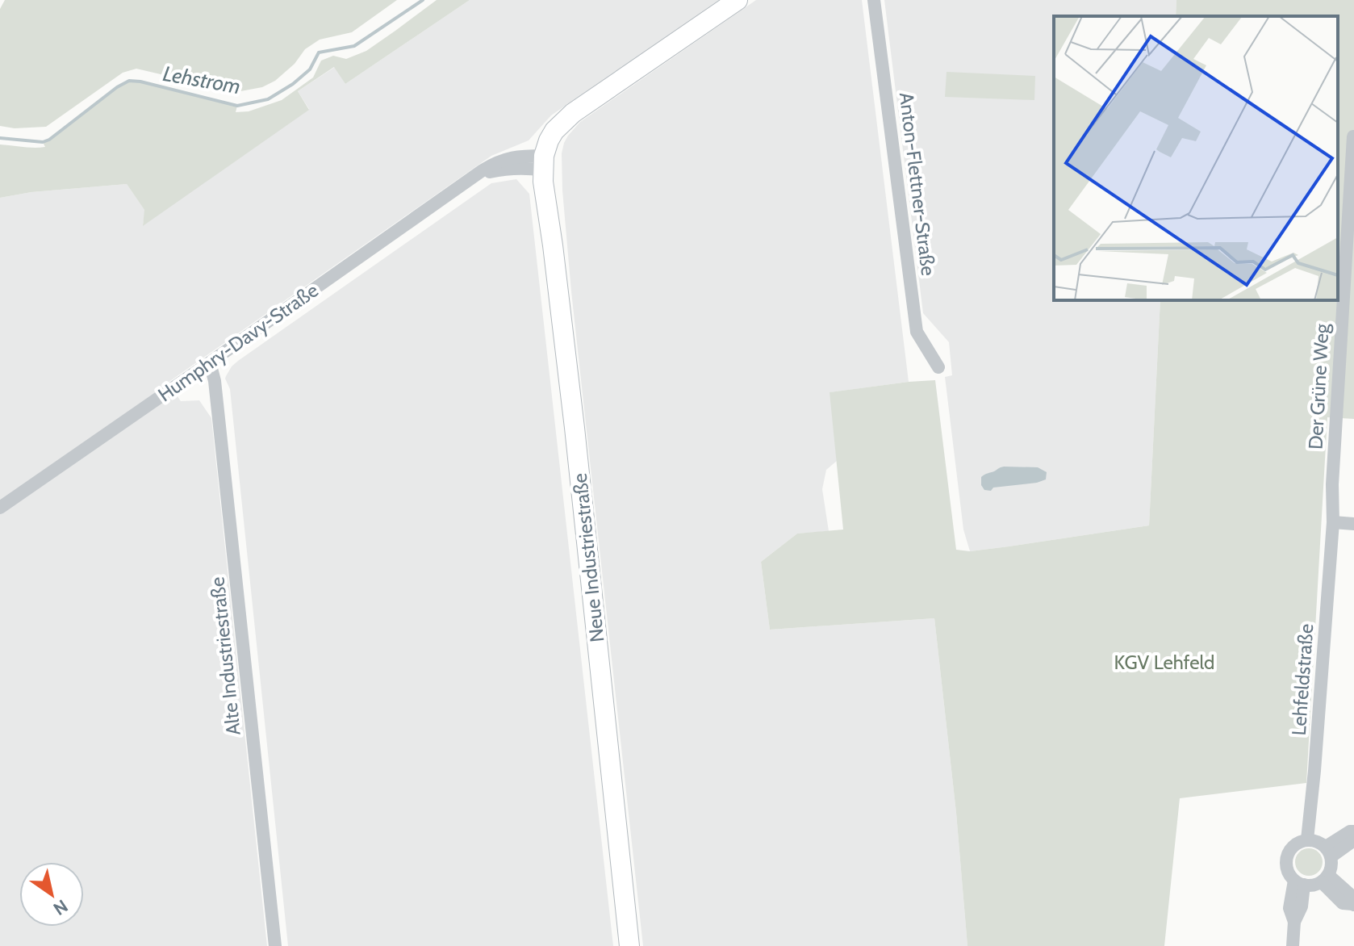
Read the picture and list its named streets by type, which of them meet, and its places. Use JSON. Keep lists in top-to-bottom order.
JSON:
{
  "streets": {
    "street": [
      "Anton-Flettner-Straße",
      "Humphry-Davy-Straße",
      "Der Grüne Weg",
      "Neue Industriestraße",
      "Alte Industriestraße",
      "Lehfeldstraße"
    ]
  },
  "crossings": [
    ["Humphry-Davy-Straße", "Neue Industriestraße"],
    ["Humphry-Davy-Straße", "Alte Industriestraße"],
    ["Der Grüne Weg", "Lehfeldstraße"]
  ],
  "water": ["Lehstrom"],
  "parks": ["KGV Lehfeld"],
  "north": "bottom right"
}
